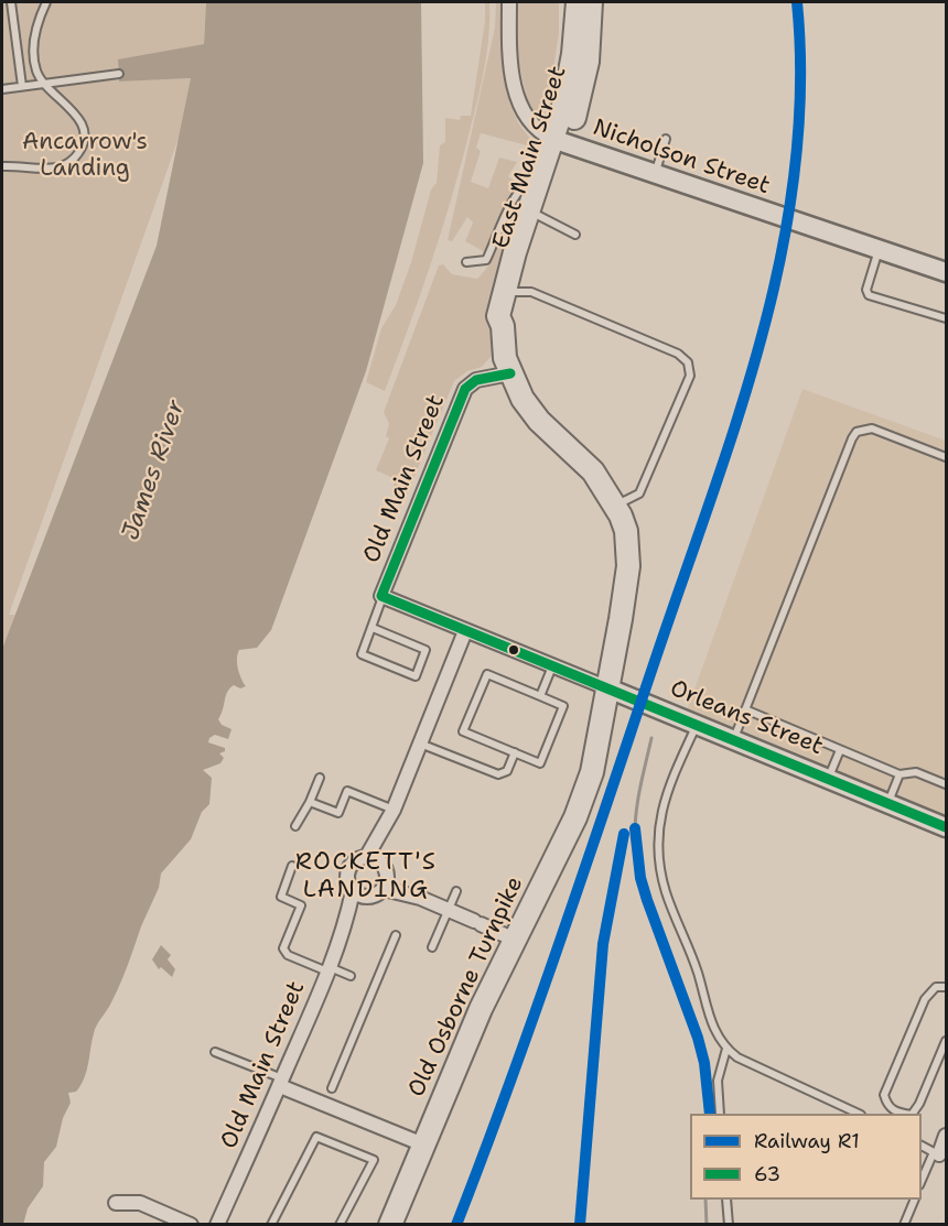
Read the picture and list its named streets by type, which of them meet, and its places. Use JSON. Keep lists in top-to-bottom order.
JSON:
{
  "streets": {
    "main road": [
      "East Main Street",
      "Nicholson Street",
      "Orleans Street",
      "Old Osborne Turnpike"
    ],
    "street": ["Old Main Street"]
  },
  "crossings": [
    ["East Main Street", "Nicholson Street"],
    ["East Main Street", "Old Main Street"],
    ["East Main Street", "Orleans Street"],
    ["East Main Street", "Old Osborne Turnpike"],
    ["Old Main Street", "Orleans Street"]
  ],
  "districts": ["ROCKETT'S LANDING"],
  "water": ["James River"],
  "parks": ["Ancarrow's Landing"],
  "lines": ["rail line R1", "transit line 63"],
  "legend": ["Railway R1", "63"]
}
